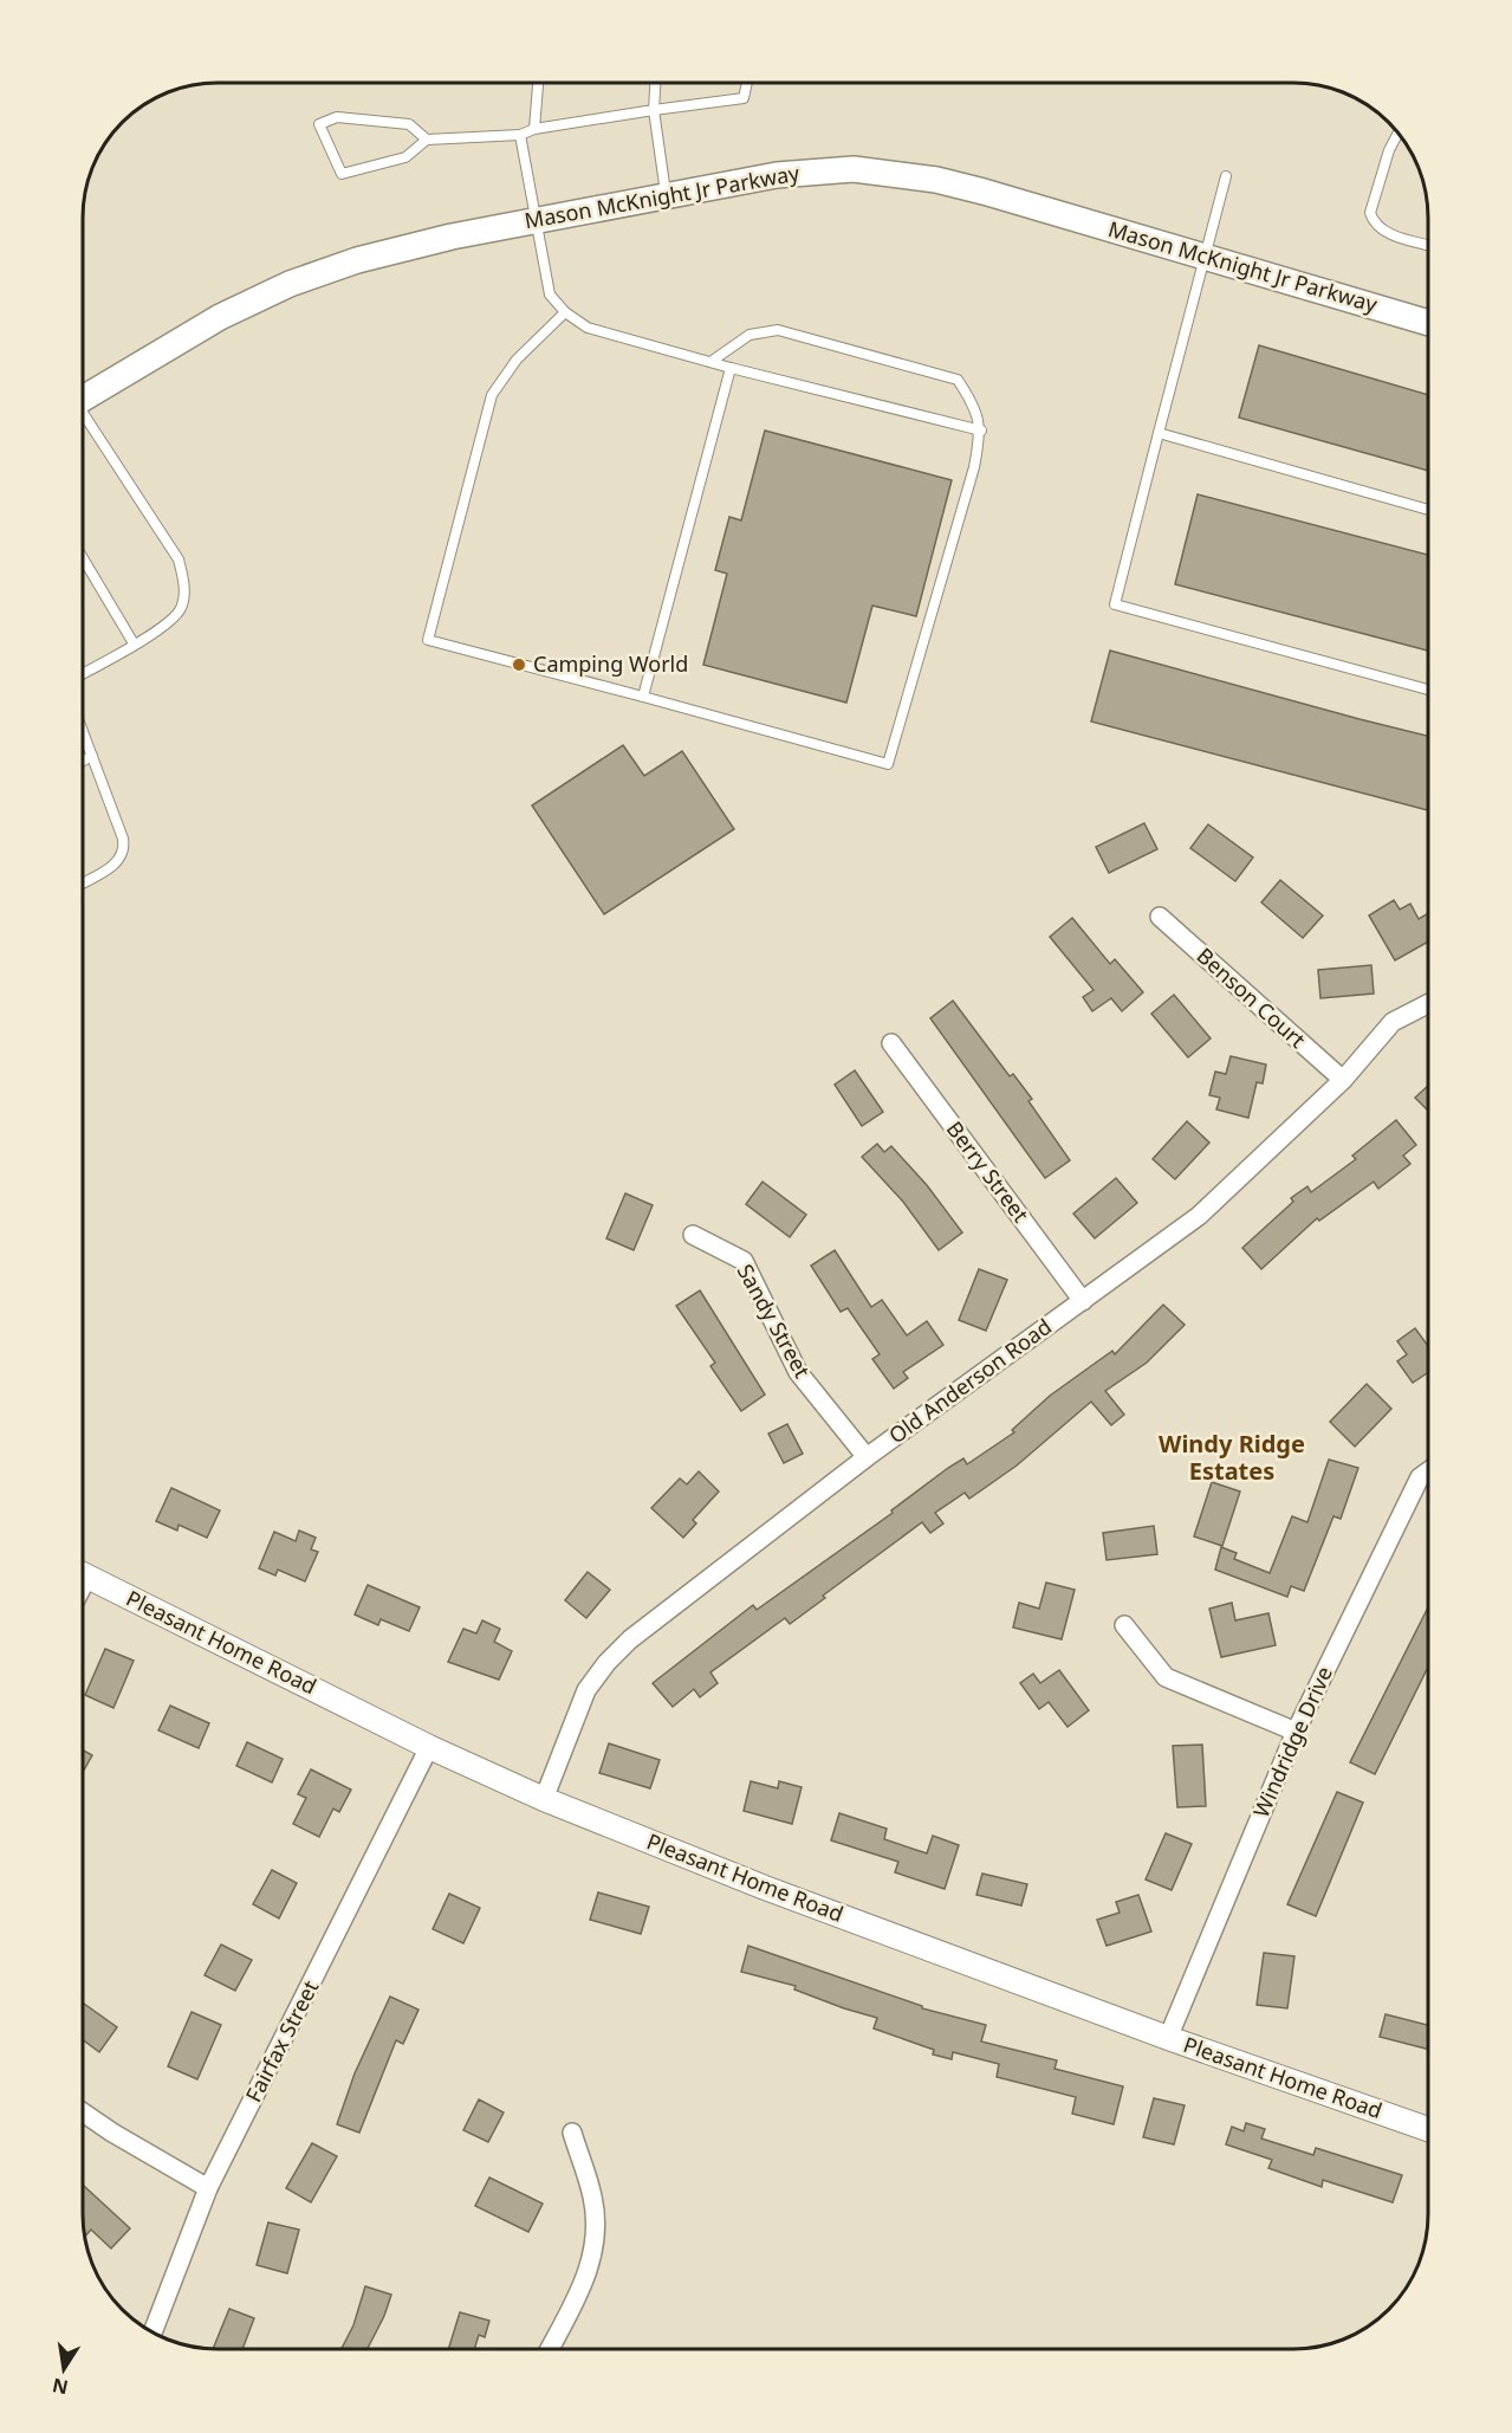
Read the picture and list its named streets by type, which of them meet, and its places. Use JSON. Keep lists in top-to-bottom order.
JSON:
{
  "streets": {
    "main road": ["Mason McKnight Jr Parkway"],
    "street": [
      "Benson Court",
      "Berry Street",
      "Sandy Street",
      "Old Anderson Road",
      "Pleasant Home Road",
      "Windridge Drive",
      "Fairfax Street"
    ]
  },
  "crossings": [
    ["Benson Court", "Old Anderson Road"],
    ["Berry Street", "Old Anderson Road"],
    ["Sandy Street", "Old Anderson Road"],
    ["Old Anderson Road", "Pleasant Home Road"],
    ["Pleasant Home Road", "Windridge Drive"],
    ["Pleasant Home Road", "Fairfax Street"]
  ],
  "districts": ["Windy Ridge Estates"],
  "places": ["Camping World"],
  "north": "bottom"
}
